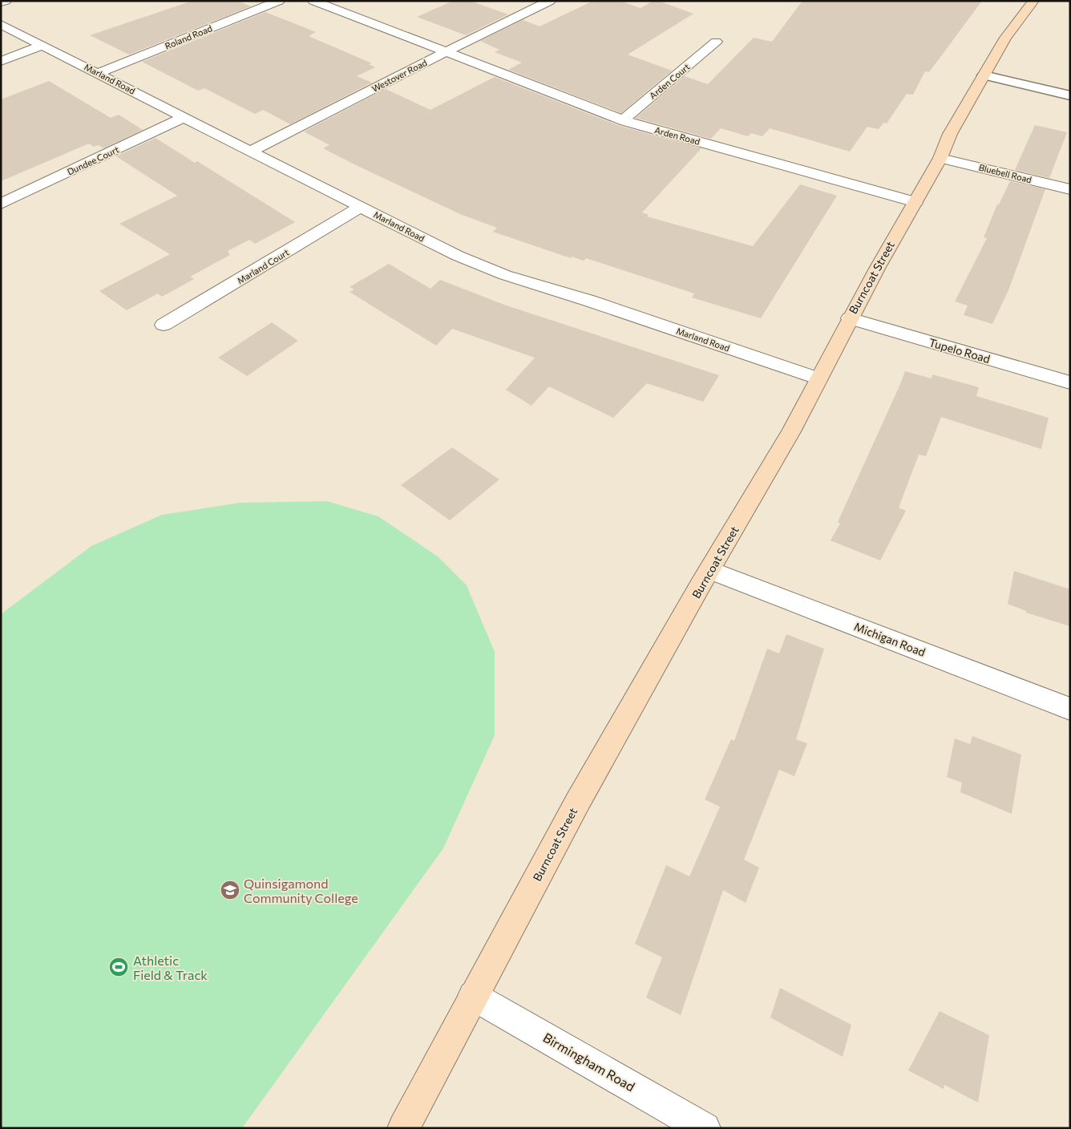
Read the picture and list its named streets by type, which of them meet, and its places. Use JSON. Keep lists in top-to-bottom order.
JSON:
{
  "streets": {
    "main road": ["Burncoat Street"],
    "street": [
      "Roland Road",
      "Westover Road",
      "Marland Road",
      "Arden Court",
      "Arden Road",
      "Dundee Court",
      "Bluebell Road",
      "Marland Court",
      "Tupelo Road",
      "Michigan Road",
      "Birmingham Road"
    ]
  },
  "crossings": [
    ["Roland Road", "Marland Road"],
    ["Westover Road", "Marland Road"],
    ["Westover Road", "Arden Road"],
    ["Marland Road", "Dundee Court"],
    ["Marland Road", "Marland Court"],
    ["Marland Road", "Burncoat Street"],
    ["Arden Court", "Arden Road"],
    ["Arden Road", "Burncoat Street"],
    ["Bluebell Road", "Burncoat Street"],
    ["Burncoat Street", "Tupelo Road"],
    ["Burncoat Street", "Michigan Road"],
    ["Burncoat Street", "Birmingham Road"]
  ],
  "places": {
    "school or university": ["Quinsigamond Community College"],
    "sports": ["Athletic Field & Track"]
  }
}
